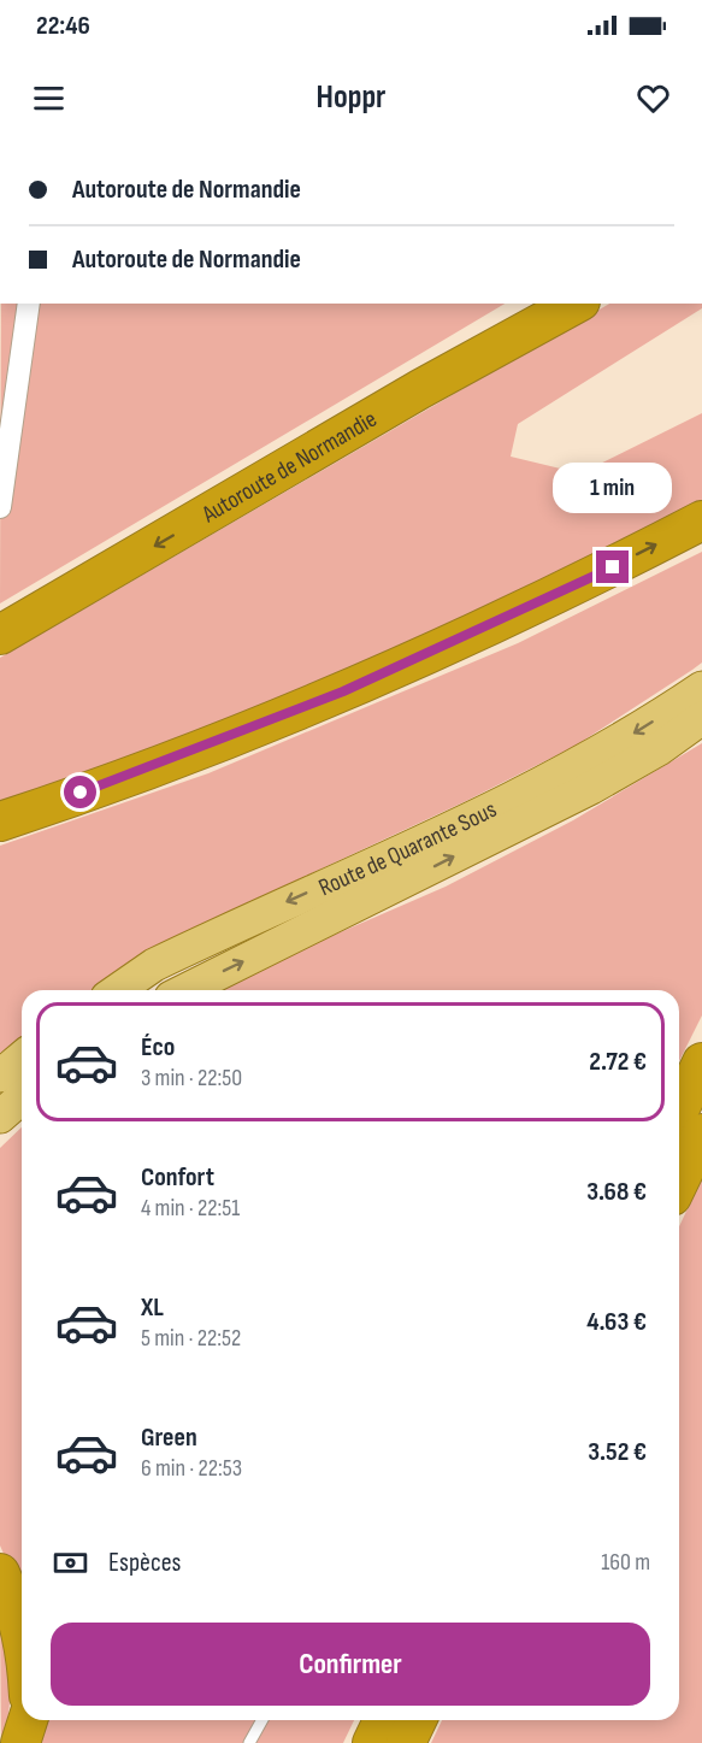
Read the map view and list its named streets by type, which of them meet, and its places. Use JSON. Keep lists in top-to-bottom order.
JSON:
{
  "streets": {
    "highway": ["Autoroute de Normandie"],
    "main road": ["Route de Quarante Sous"]
  },
  "page": {
    "status": "22:46",
    "header": "Hoppr",
    "banner": ["Autoroute de Normandie", "Autoroute de Normandie"],
    "bubble": "1 min",
    "list": [
      {
        "name": "Éco",
        "note": "3 min · 22:50",
        "value": "2.72 €"
      },
      {
        "name": "Confort",
        "note": "4 min · 22:51",
        "value": "3.68 €"
      },
      {
        "name": "XL",
        "note": "5 min · 22:52",
        "value": "4.63 €"
      },
      {
        "name": "Green",
        "note": "6 min · 22:53",
        "value": "3.52 €"
      }
    ],
    "pay": ["Espèces", "160 m"],
    "buttons": "Confirmer"
  }
}
